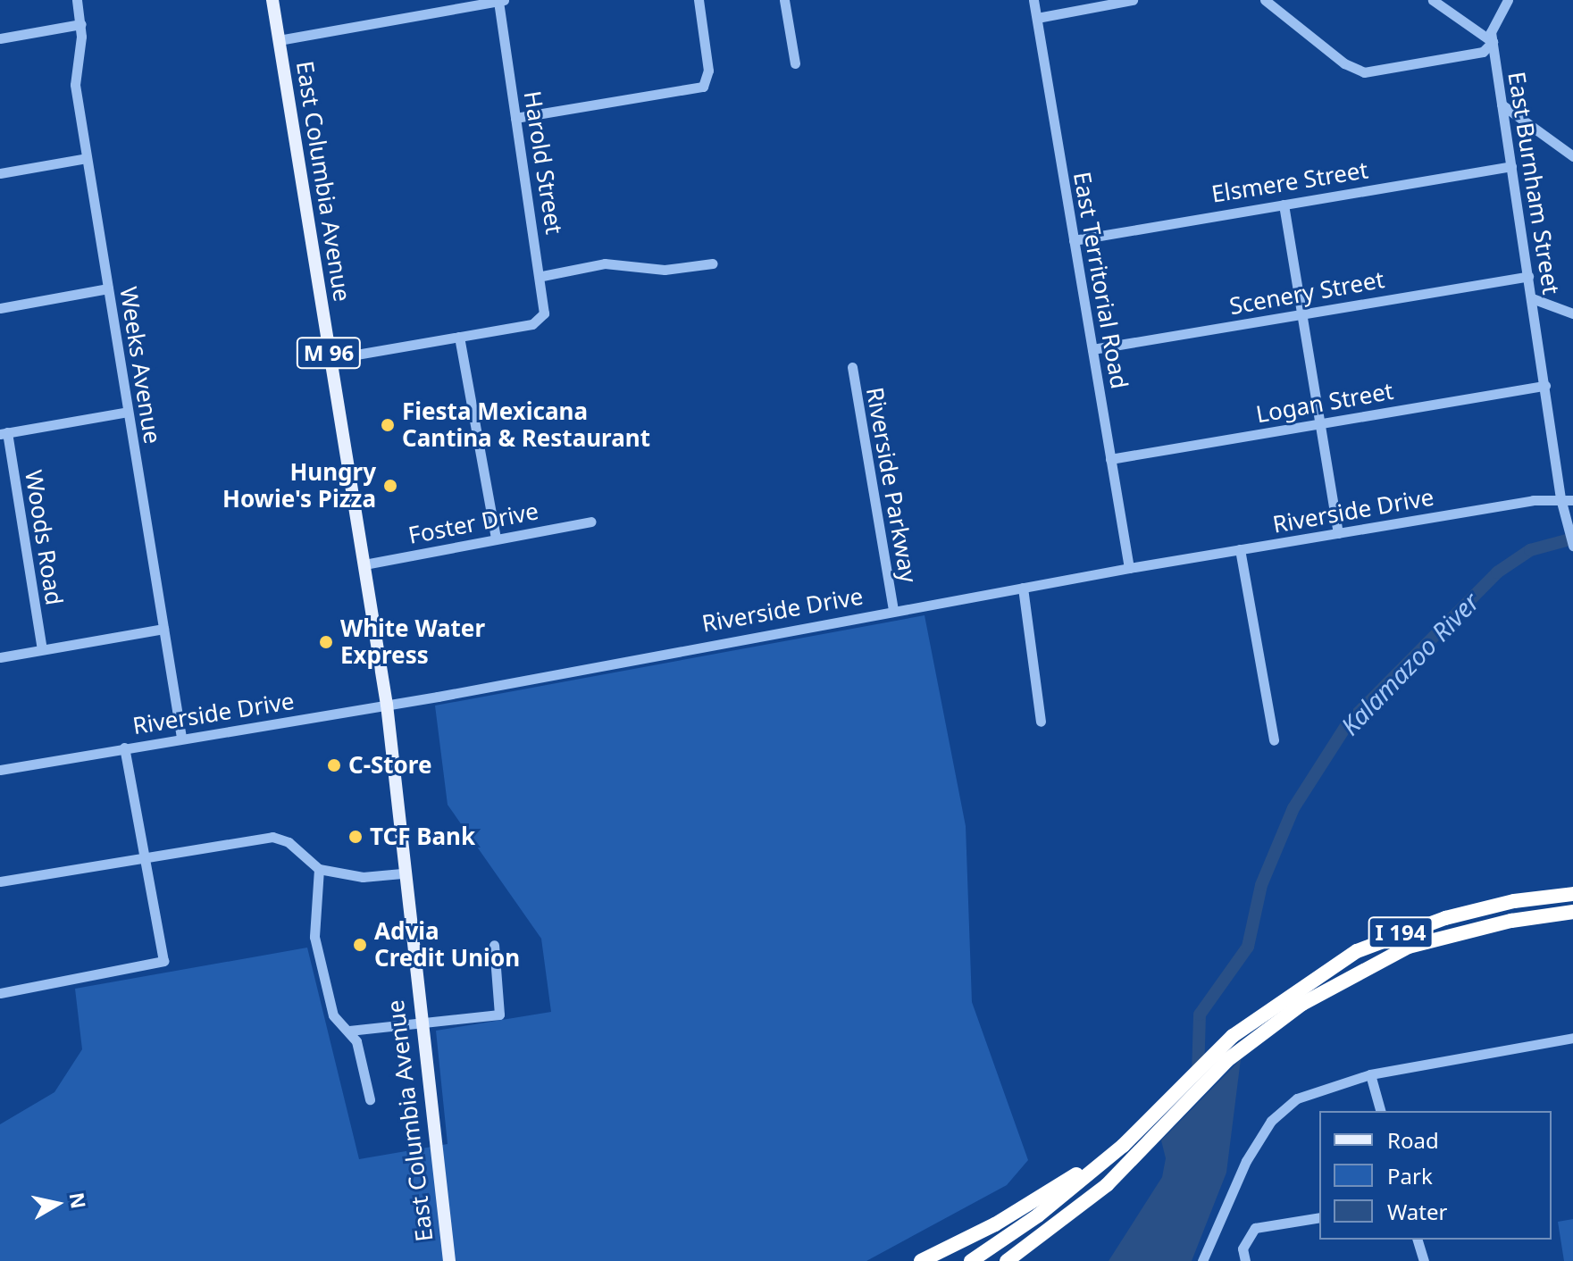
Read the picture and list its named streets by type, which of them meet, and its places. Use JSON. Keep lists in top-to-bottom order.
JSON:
{
  "streets": {
    "highway": ["I 194"],
    "main road": ["East Columbia Avenue", "M 96"],
    "street": [
      "Harold Street",
      "Elsmere Street",
      "East Burnham Street",
      "East Territorial Road",
      "Scenery Street",
      "Weeks Avenue",
      "Logan Street",
      "Riverside Parkway",
      "Riverside Drive",
      "Foster Drive",
      "Woods Road"
    ]
  },
  "crossings": [
    ["East Columbia Avenue", "Riverside Drive"],
    ["East Columbia Avenue", "Foster Drive"],
    ["Elsmere Street", "East Burnham Street"],
    ["Elsmere Street", "East Territorial Road"],
    ["East Burnham Street", "Scenery Street"],
    ["East Burnham Street", "Logan Street"],
    ["East Burnham Street", "Riverside Drive"],
    ["East Territorial Road", "Scenery Street"],
    ["East Territorial Road", "Logan Street"],
    ["East Territorial Road", "Riverside Drive"],
    ["Weeks Avenue", "Riverside Drive"],
    ["Riverside Parkway", "Riverside Drive"]
  ],
  "water": ["Kalamazoo River"],
  "places": [
    "Fiesta Mexicana Cantina & Restaurant",
    "Hungry Howie's Pizza",
    "White Water Express",
    "C-Store",
    "TCF Bank",
    "Advia Credit Union"
  ],
  "legend": ["Road", "Park", "Water"],
  "north": "right"
}
